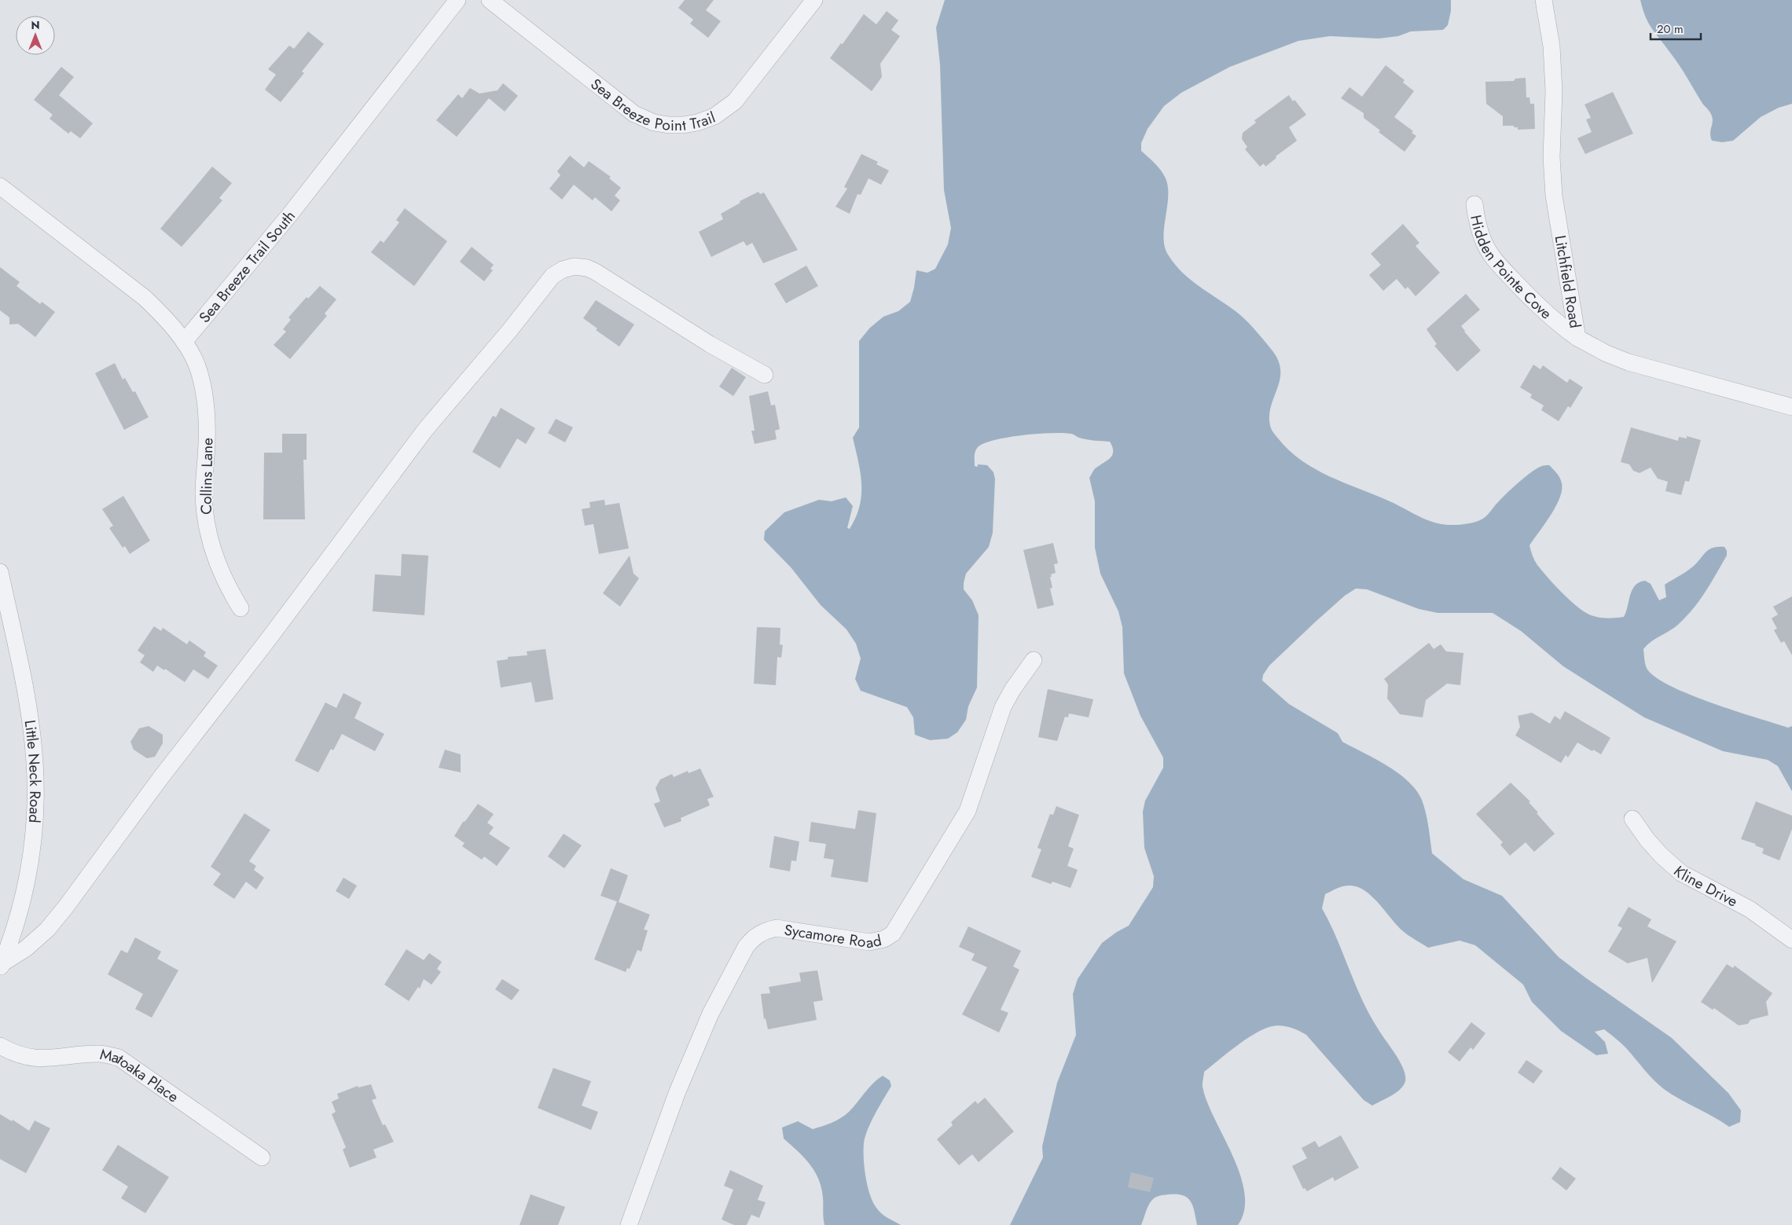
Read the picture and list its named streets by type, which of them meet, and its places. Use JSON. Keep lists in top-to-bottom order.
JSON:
{
  "streets": {
    "street": [
      "Sea Breeze Point Trail",
      "Hidden Pointe Cove",
      "Sea Breeze Trail South",
      "Litchfield Road",
      "Collins Lane",
      "Little Neck Road",
      "Kline Drive",
      "Sycamore Road",
      "Matoaka Place"
    ]
  },
  "crossings": [
    ["Hidden Pointe Cove", "Litchfield Road"],
    ["Sea Breeze Trail South", "Collins Lane"]
  ],
  "scale_bar": "20 m",
  "north": "top"
}
